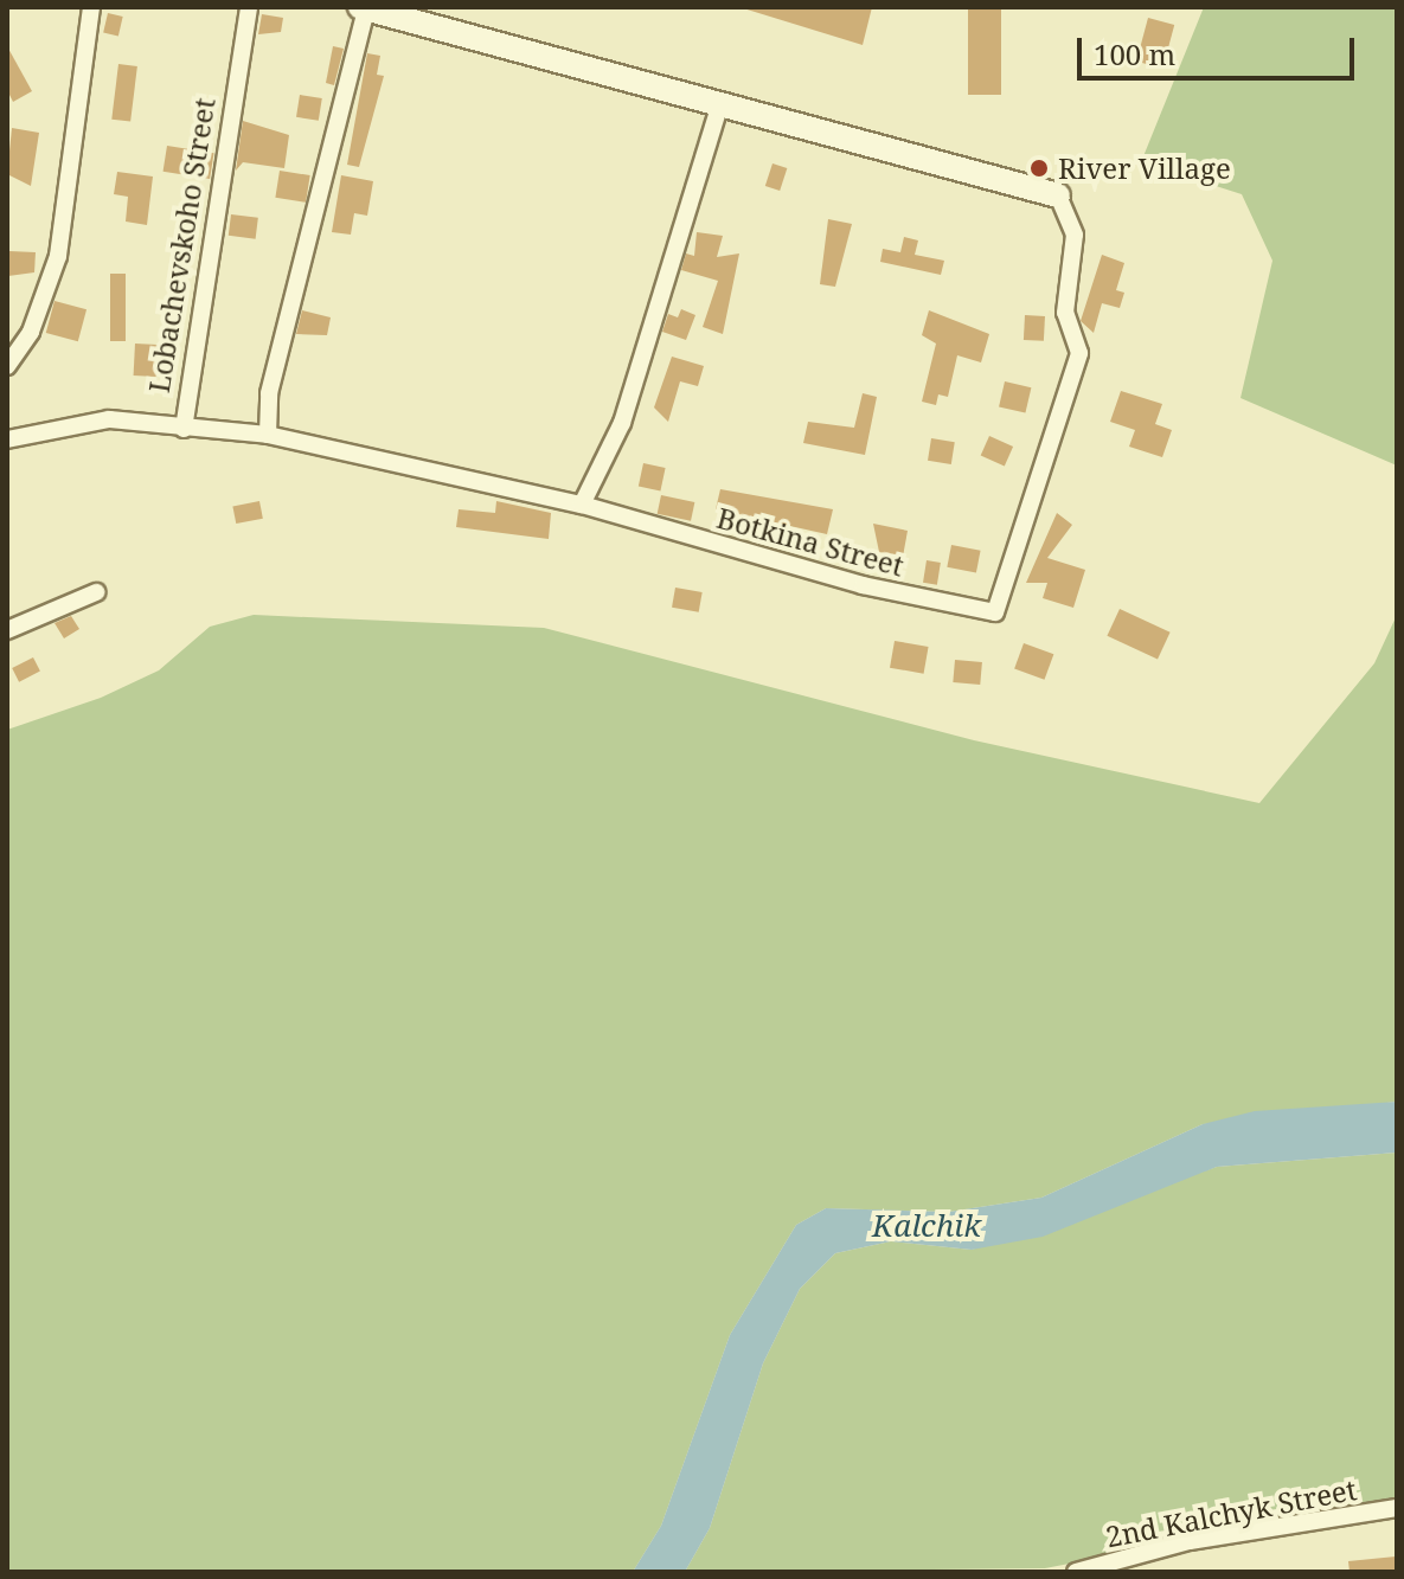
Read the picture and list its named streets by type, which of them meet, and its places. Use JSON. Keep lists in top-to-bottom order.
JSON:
{
  "streets": {
    "street": ["Lobachevskoho Street", "Botkina Street", "2nd Kalchyk Street"]
  },
  "crossings": [
    ["Lobachevskoho Street", "Botkina Street"]
  ],
  "water": ["Kalchik"],
  "places": ["River Village"],
  "scale_bar": "100 m"
}
